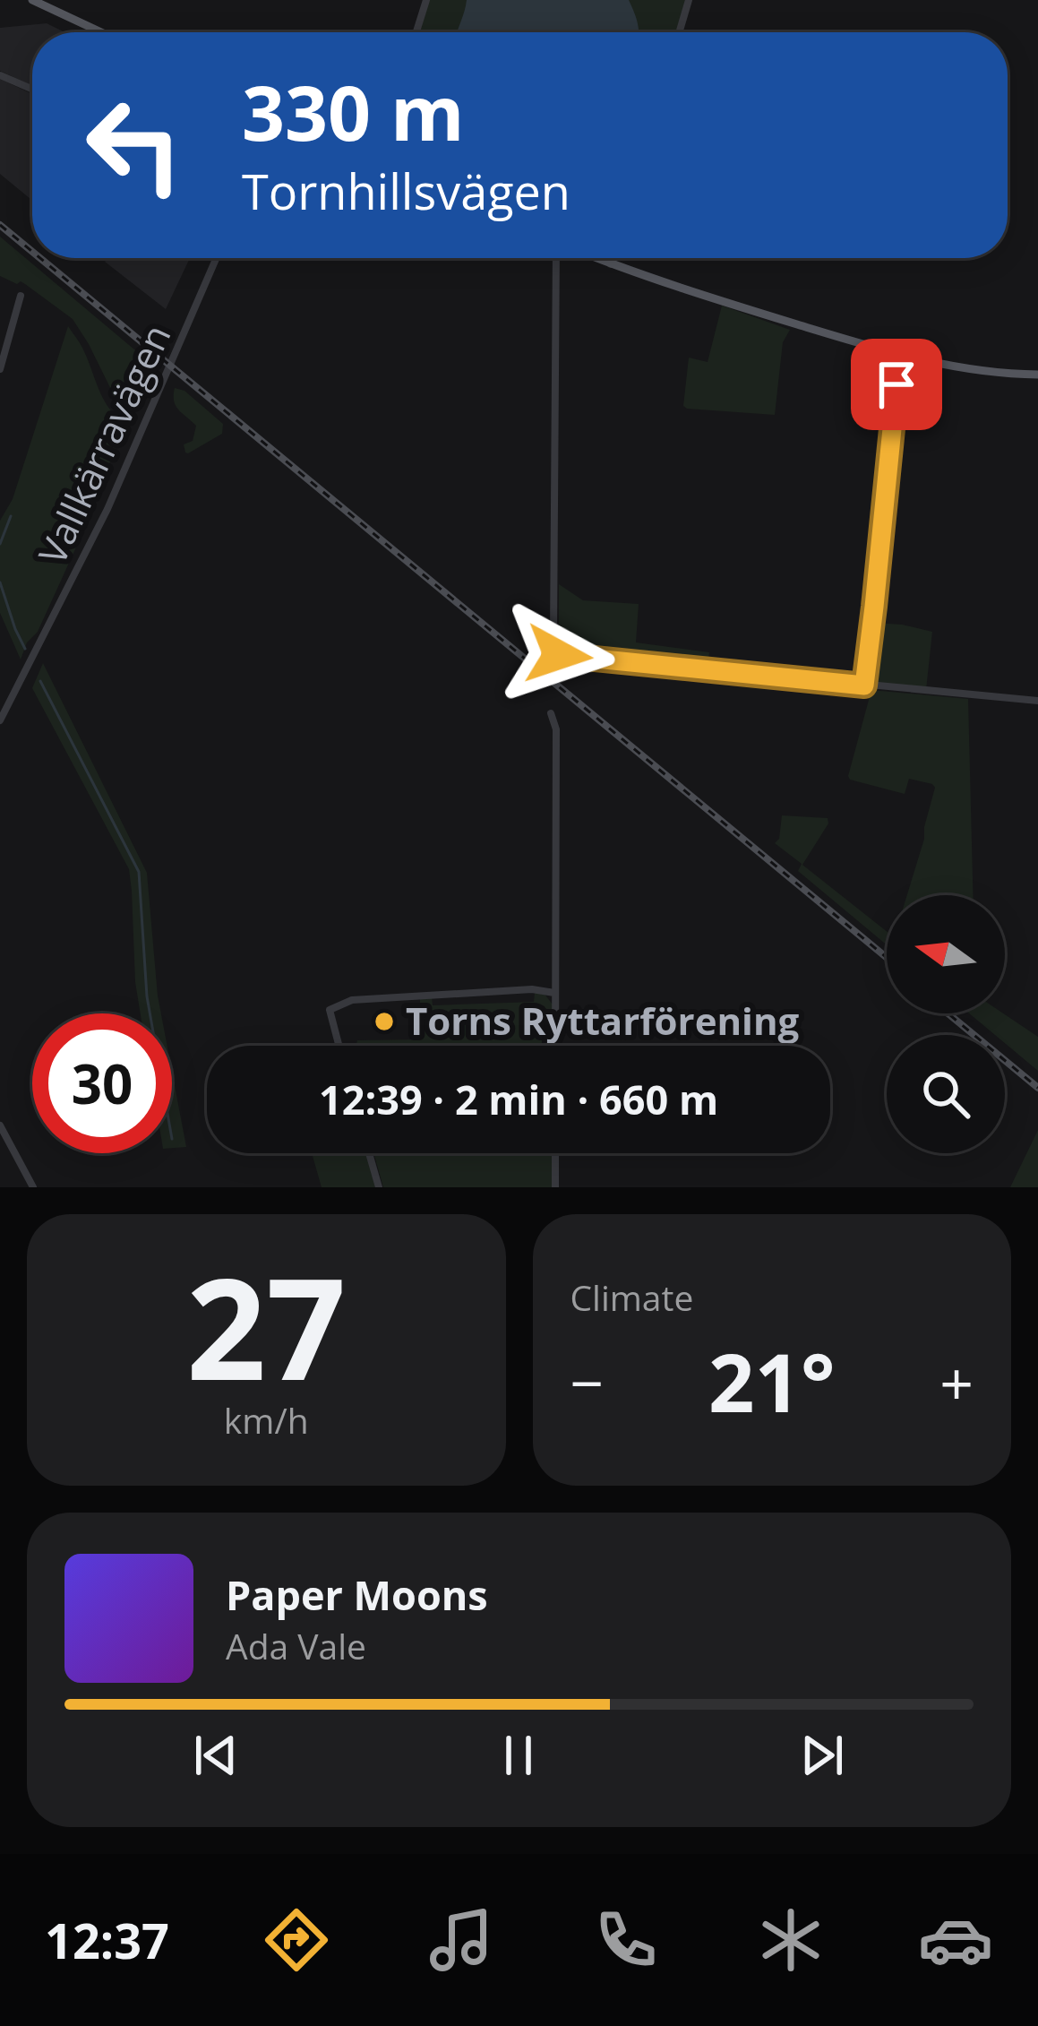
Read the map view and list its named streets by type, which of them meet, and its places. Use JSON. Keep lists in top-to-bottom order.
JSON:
{
  "streets": {
    "street": ["Vallkärravägen"]
  },
  "places": ["Torns Ryttarförening"],
  "north": "left",
  "page": {
    "turn": ["330 m", "Tornhillsvägen"],
    "limit": "30",
    "trip": "12:39 · 2 min · 660 m",
    "tile": [
      ["27", "km/h"],
      "Climate"
    ],
    "heat": ["−", "21°", "+"],
    "song": ["Paper Moons", "Ada Vale"],
    "tabs": "12:37"
  }
}
